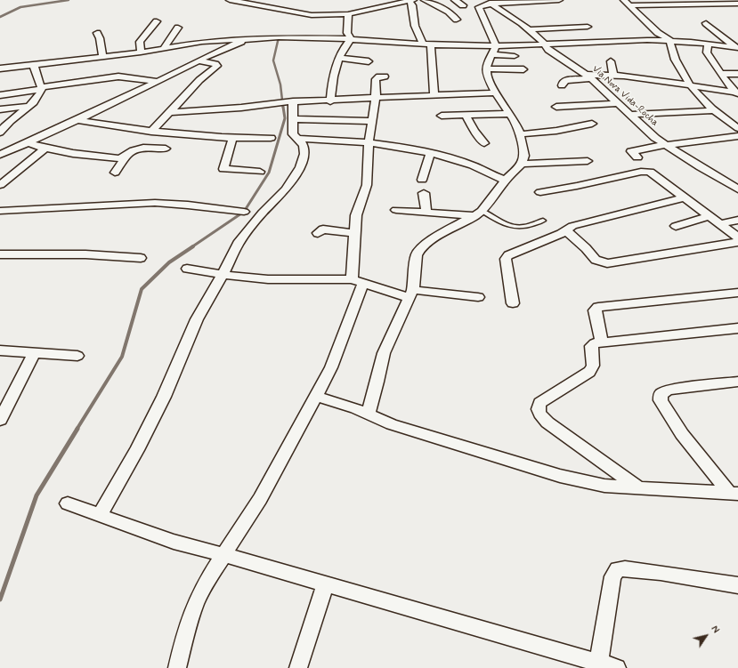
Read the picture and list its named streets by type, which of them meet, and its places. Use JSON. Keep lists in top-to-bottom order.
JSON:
{
  "streets": {
    "street": ["Via Nova Vida-Rocha"]
  },
  "north": "top right"
}
